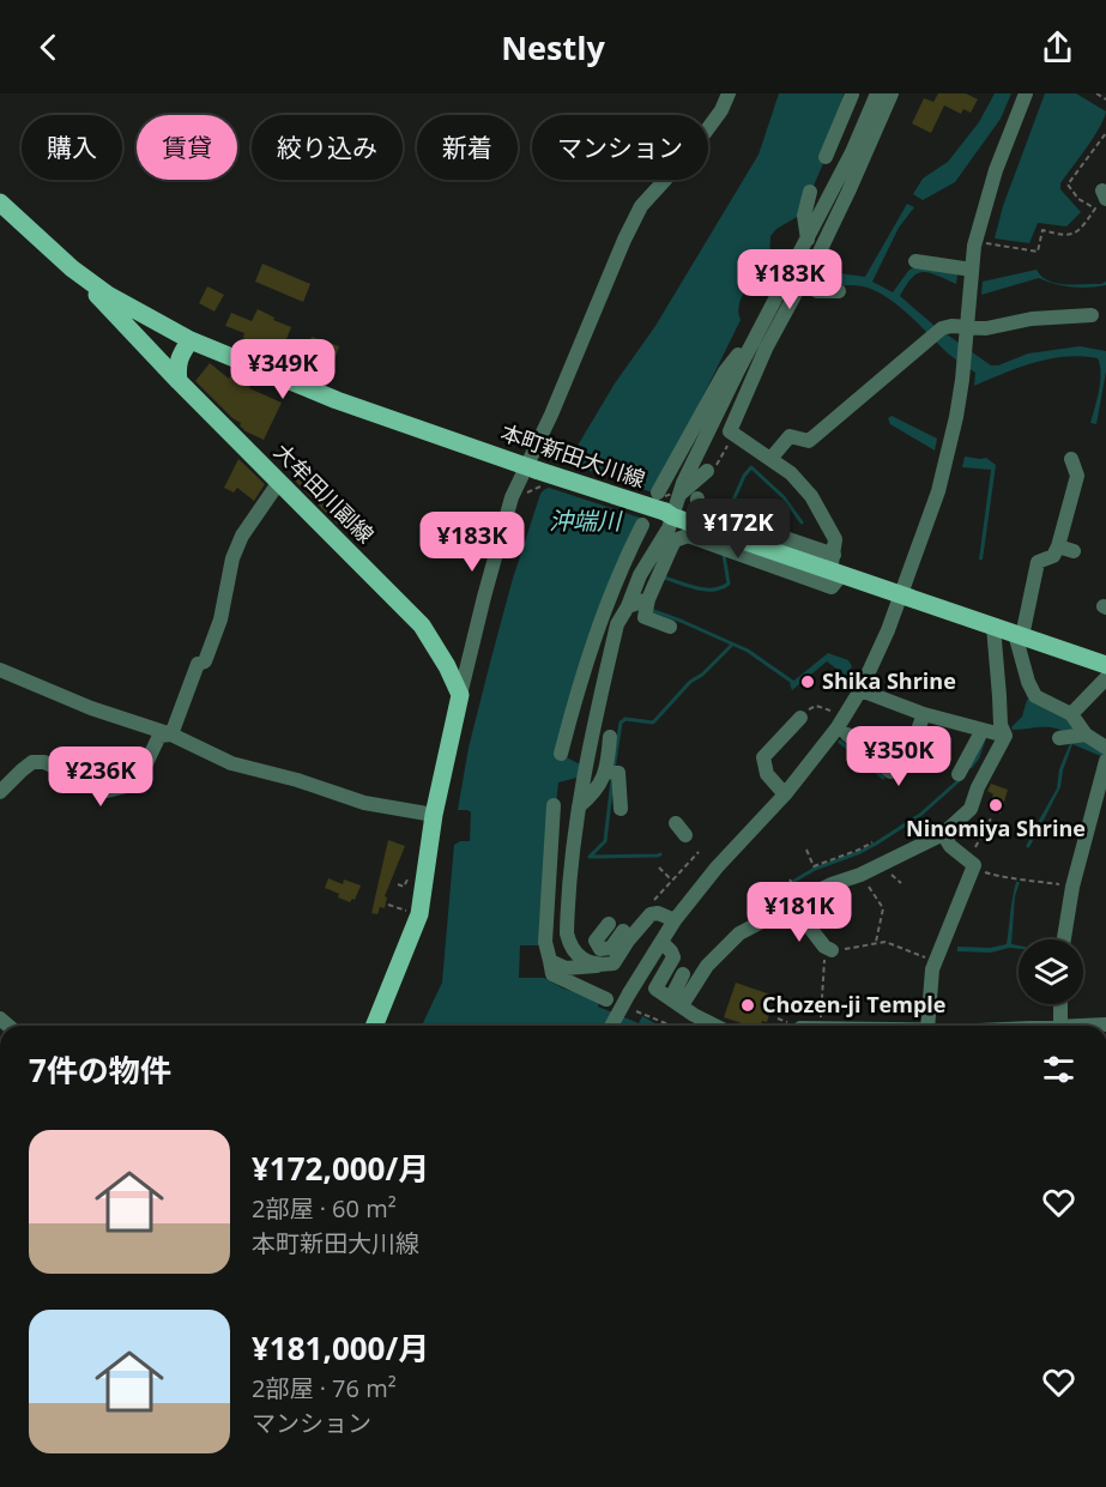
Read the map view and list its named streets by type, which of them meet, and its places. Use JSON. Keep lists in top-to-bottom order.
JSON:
{
  "streets": {
    "main road": ["本町新田大川線", "大牟田川副線"]
  },
  "water": ["沖端川"],
  "places": ["Shika Shrine", "Ninomiya Shrine", "Chozen-ji Temple"],
  "page": {
    "header": "Nestly",
    "chip": [
      "購入",
      "賃貸",
      "絞り込み",
      "新着",
      "マンション"
    ],
    "price": [
      "¥183K",
      "¥349K",
      "¥172K",
      "¥183K",
      "¥350K",
      "¥236K",
      "¥181K"
    ],
    "heading": "7件の物件",
    "list": [
      {
        "name": "¥172,000/月",
        "note": "2部屋 · 60 m² · 本町新田大川線"
      },
      {
        "name": "¥181,000/月",
        "note": "2部屋 · 76 m² · マンション"
      }
    ]
  }
}
